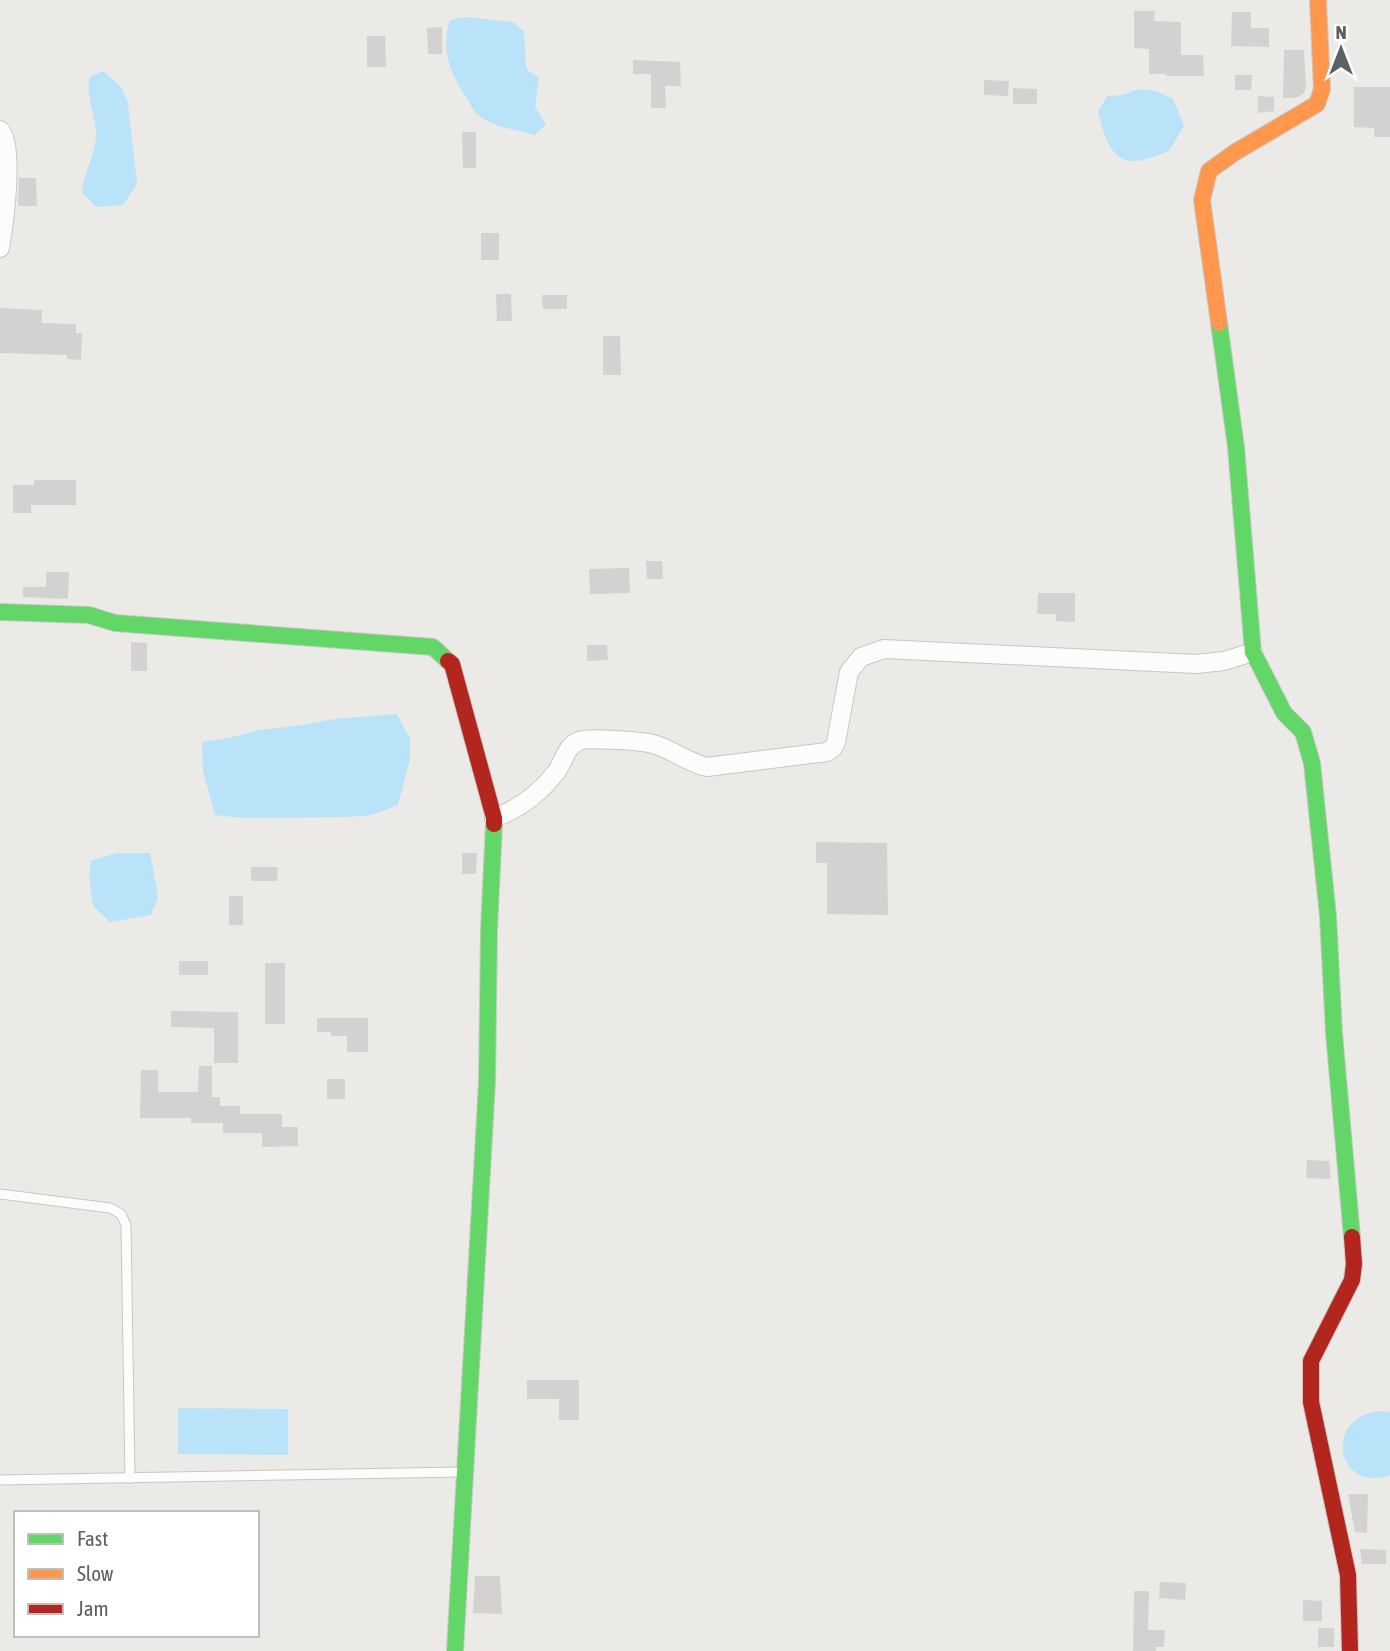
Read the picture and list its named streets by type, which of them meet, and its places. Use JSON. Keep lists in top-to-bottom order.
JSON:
{
  "legend": ["Fast", "Slow", "Jam"],
  "north": "top"
}
